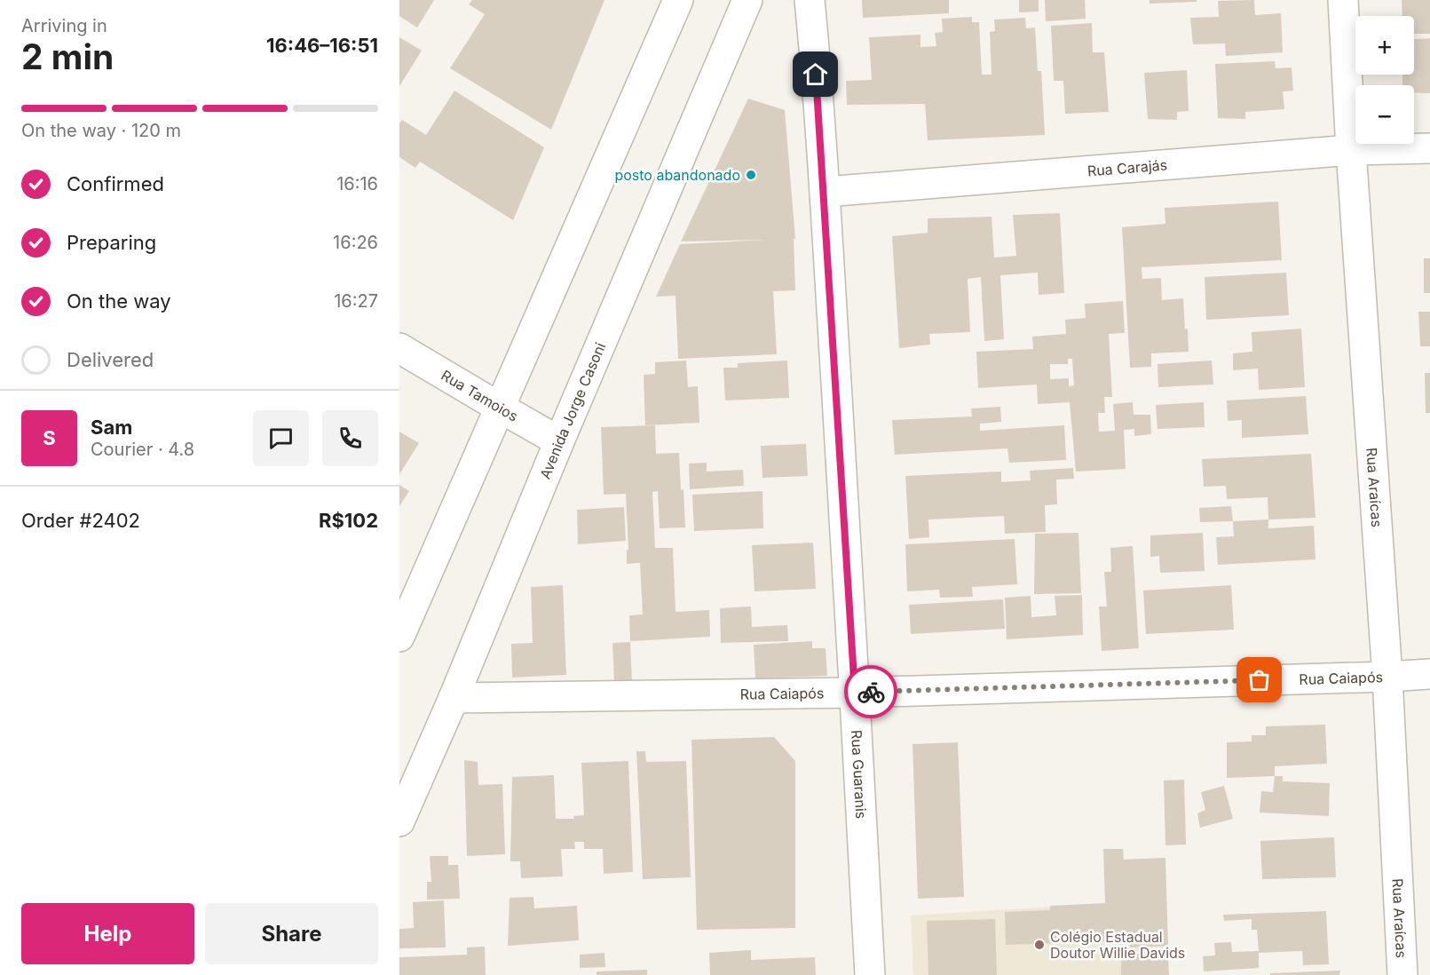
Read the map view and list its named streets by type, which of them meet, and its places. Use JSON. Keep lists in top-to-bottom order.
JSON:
{
  "streets": {
    "street": [
      "Rua Carajás",
      "Rua Tamoios",
      "Avenida Jorge Casoni",
      "Rua Araícas",
      "Rua Caiapós",
      "Rua Guaranis"
    ]
  },
  "crossings": [
    ["Rua Carajás", "Rua Araícas"],
    ["Rua Carajás", "Rua Guaranis"],
    ["Rua Tamoios", "Avenida Jorge Casoni"],
    ["Avenida Jorge Casoni", "Rua Caiapós"],
    ["Rua Araícas", "Rua Caiapós"],
    ["Rua Caiapós", "Rua Guaranis"]
  ],
  "places": ["posto abandonado", "Colégio Estadual Doutor Willie Davids"],
  "page": {
    "heading": ["2 min", "Arriving in", "16:46–16:51"],
    "panel": [
      "Sam",
      "Courier · 4.8",
      "Order #2402",
      "R$102"
    ],
    "map_buttons": ["+", "−"],
    "bar": "On the way · 120 m",
    "list": [
      ["Confirmed", "16:16"],
      ["Preparing", "16:26"],
      ["On the way", "16:27"],
      "Delivered"
    ],
    "round": "S",
    "buttons": ["Help", "Share"]
  }
}
